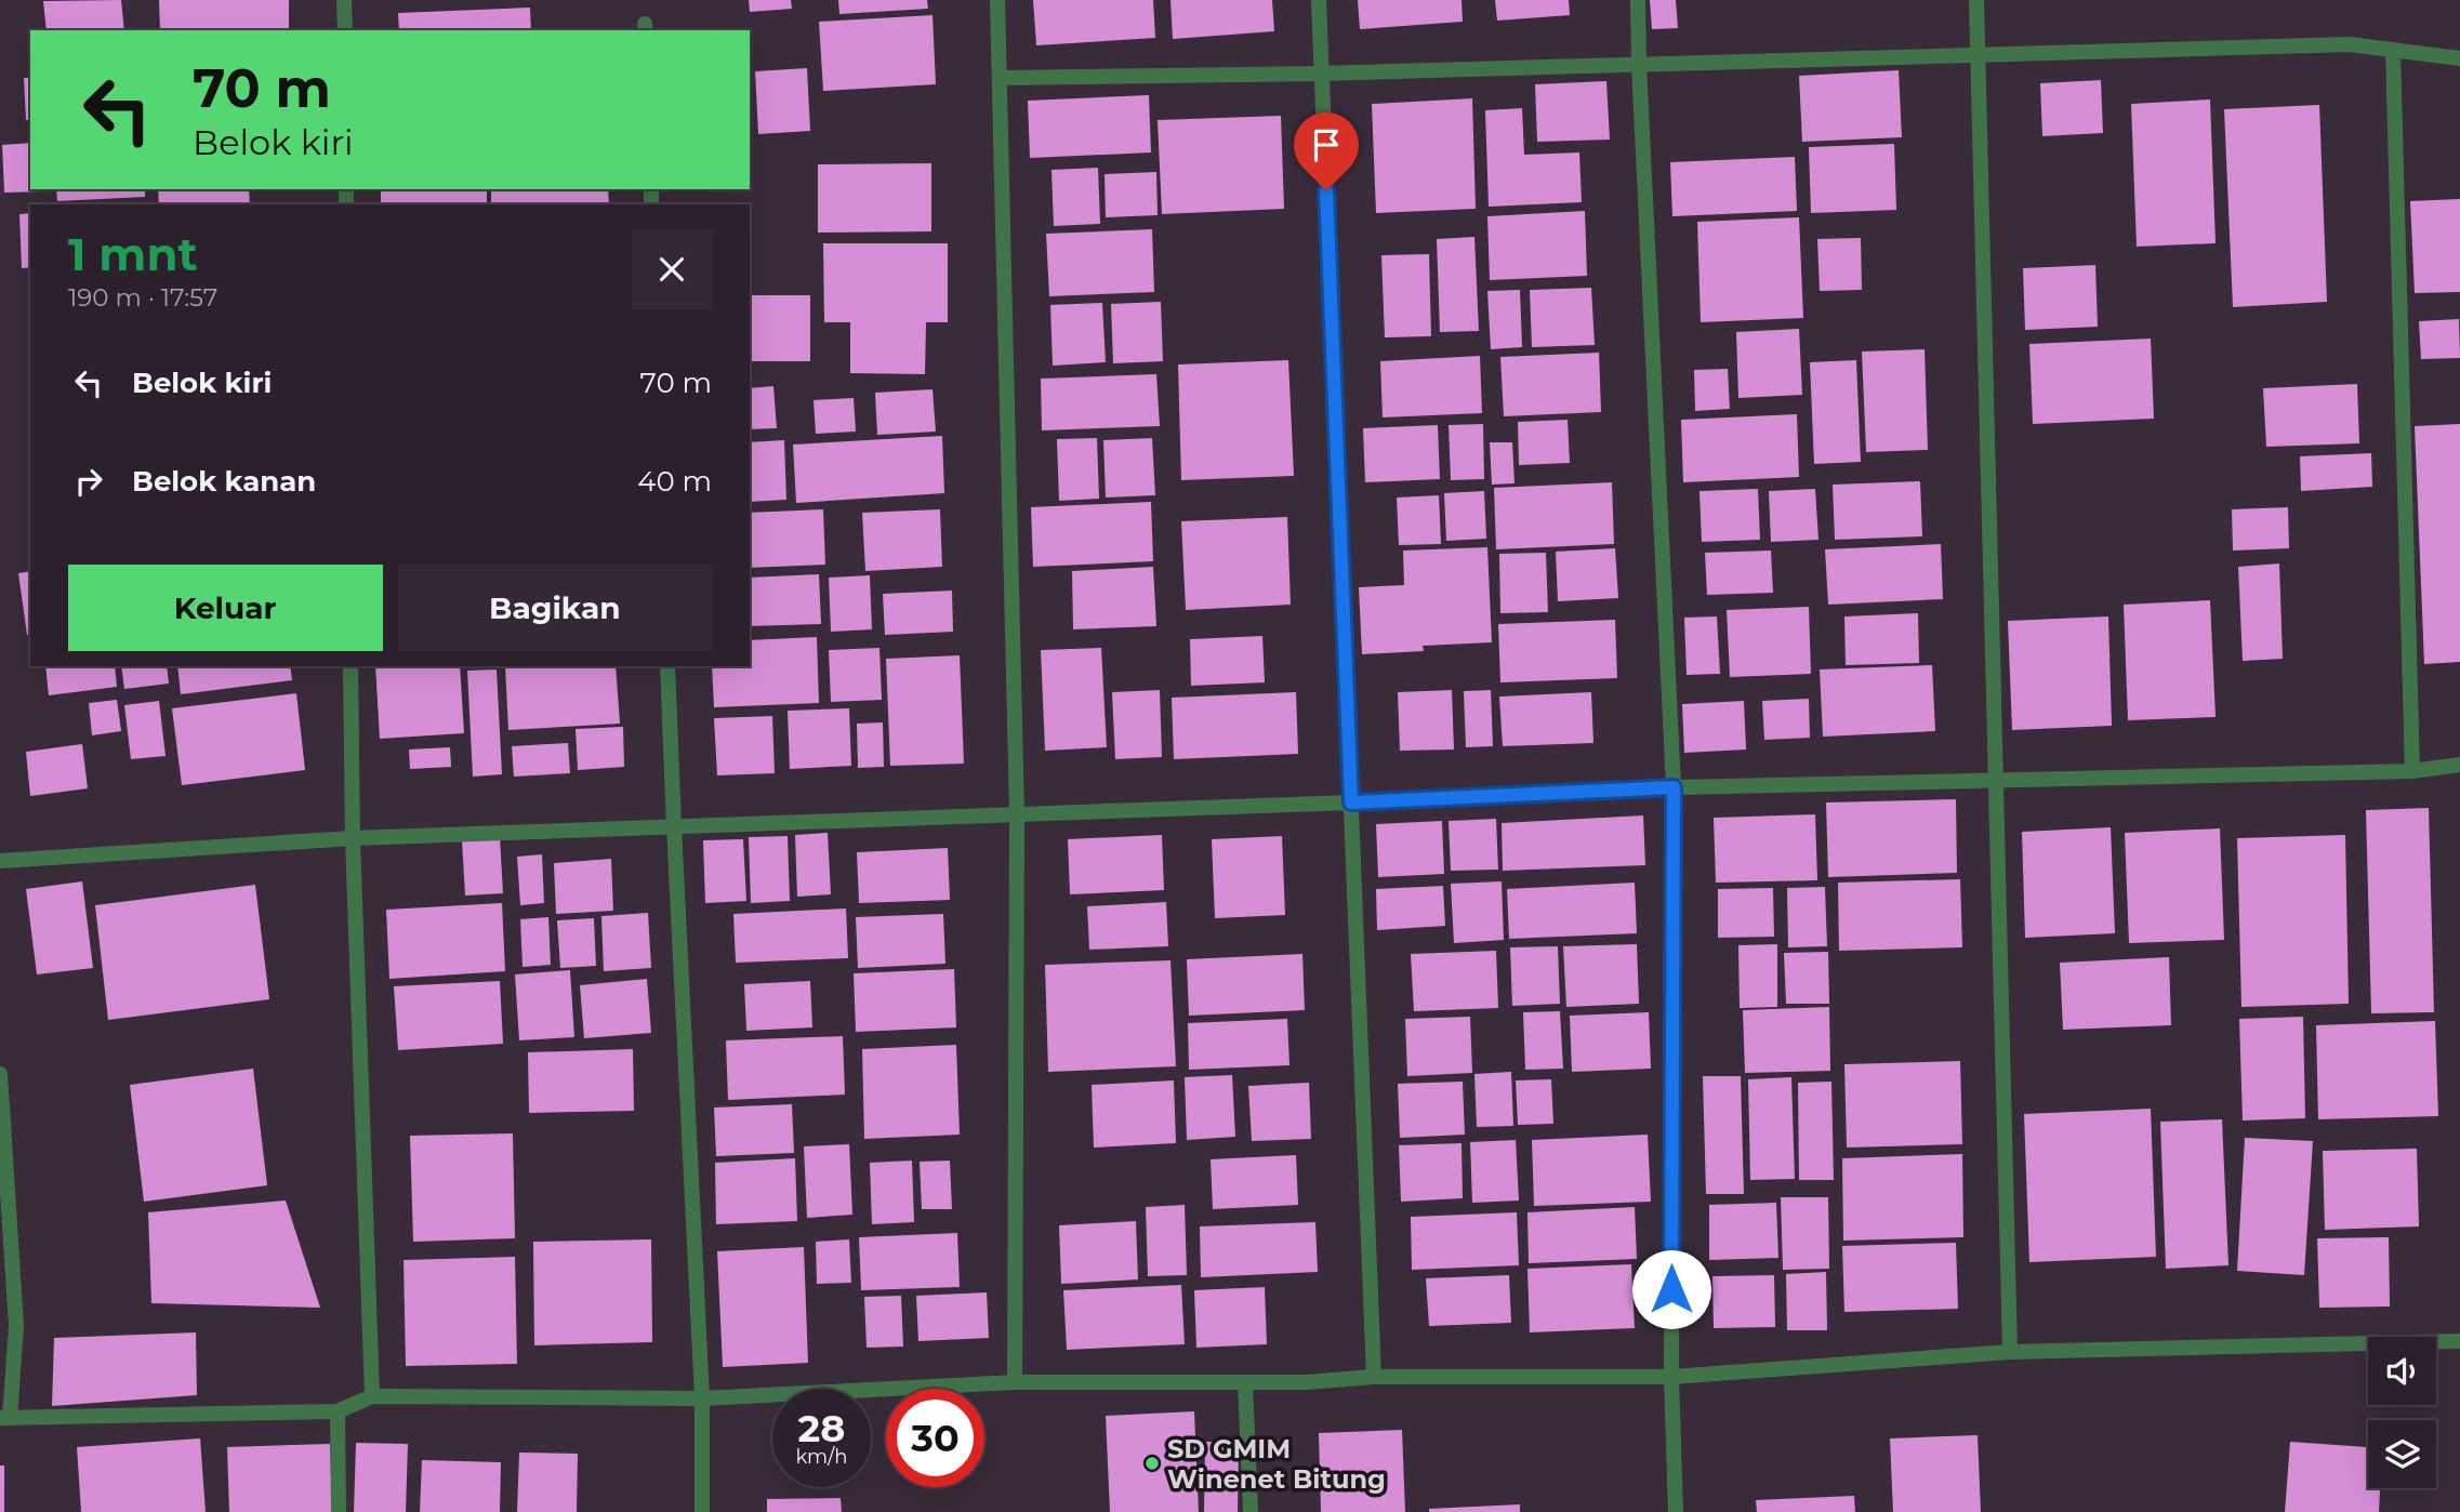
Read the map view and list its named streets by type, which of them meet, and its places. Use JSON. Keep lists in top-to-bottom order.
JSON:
{
  "places": ["SD GMIM Winenet Bitung"],
  "page": {
    "turn": ["70 m", "Belok kiri"],
    "heading": ["1 mnt", "190 m · 17:57"],
    "list": [
      {
        "name": "Belok kiri",
        "value": "70 m"
      },
      {
        "name": "Belok kanan",
        "value": "40 m"
      }
    ],
    "buttons": ["Keluar", "Bagikan"],
    "speed": "28 km/h",
    "limit": "30"
  }
}
